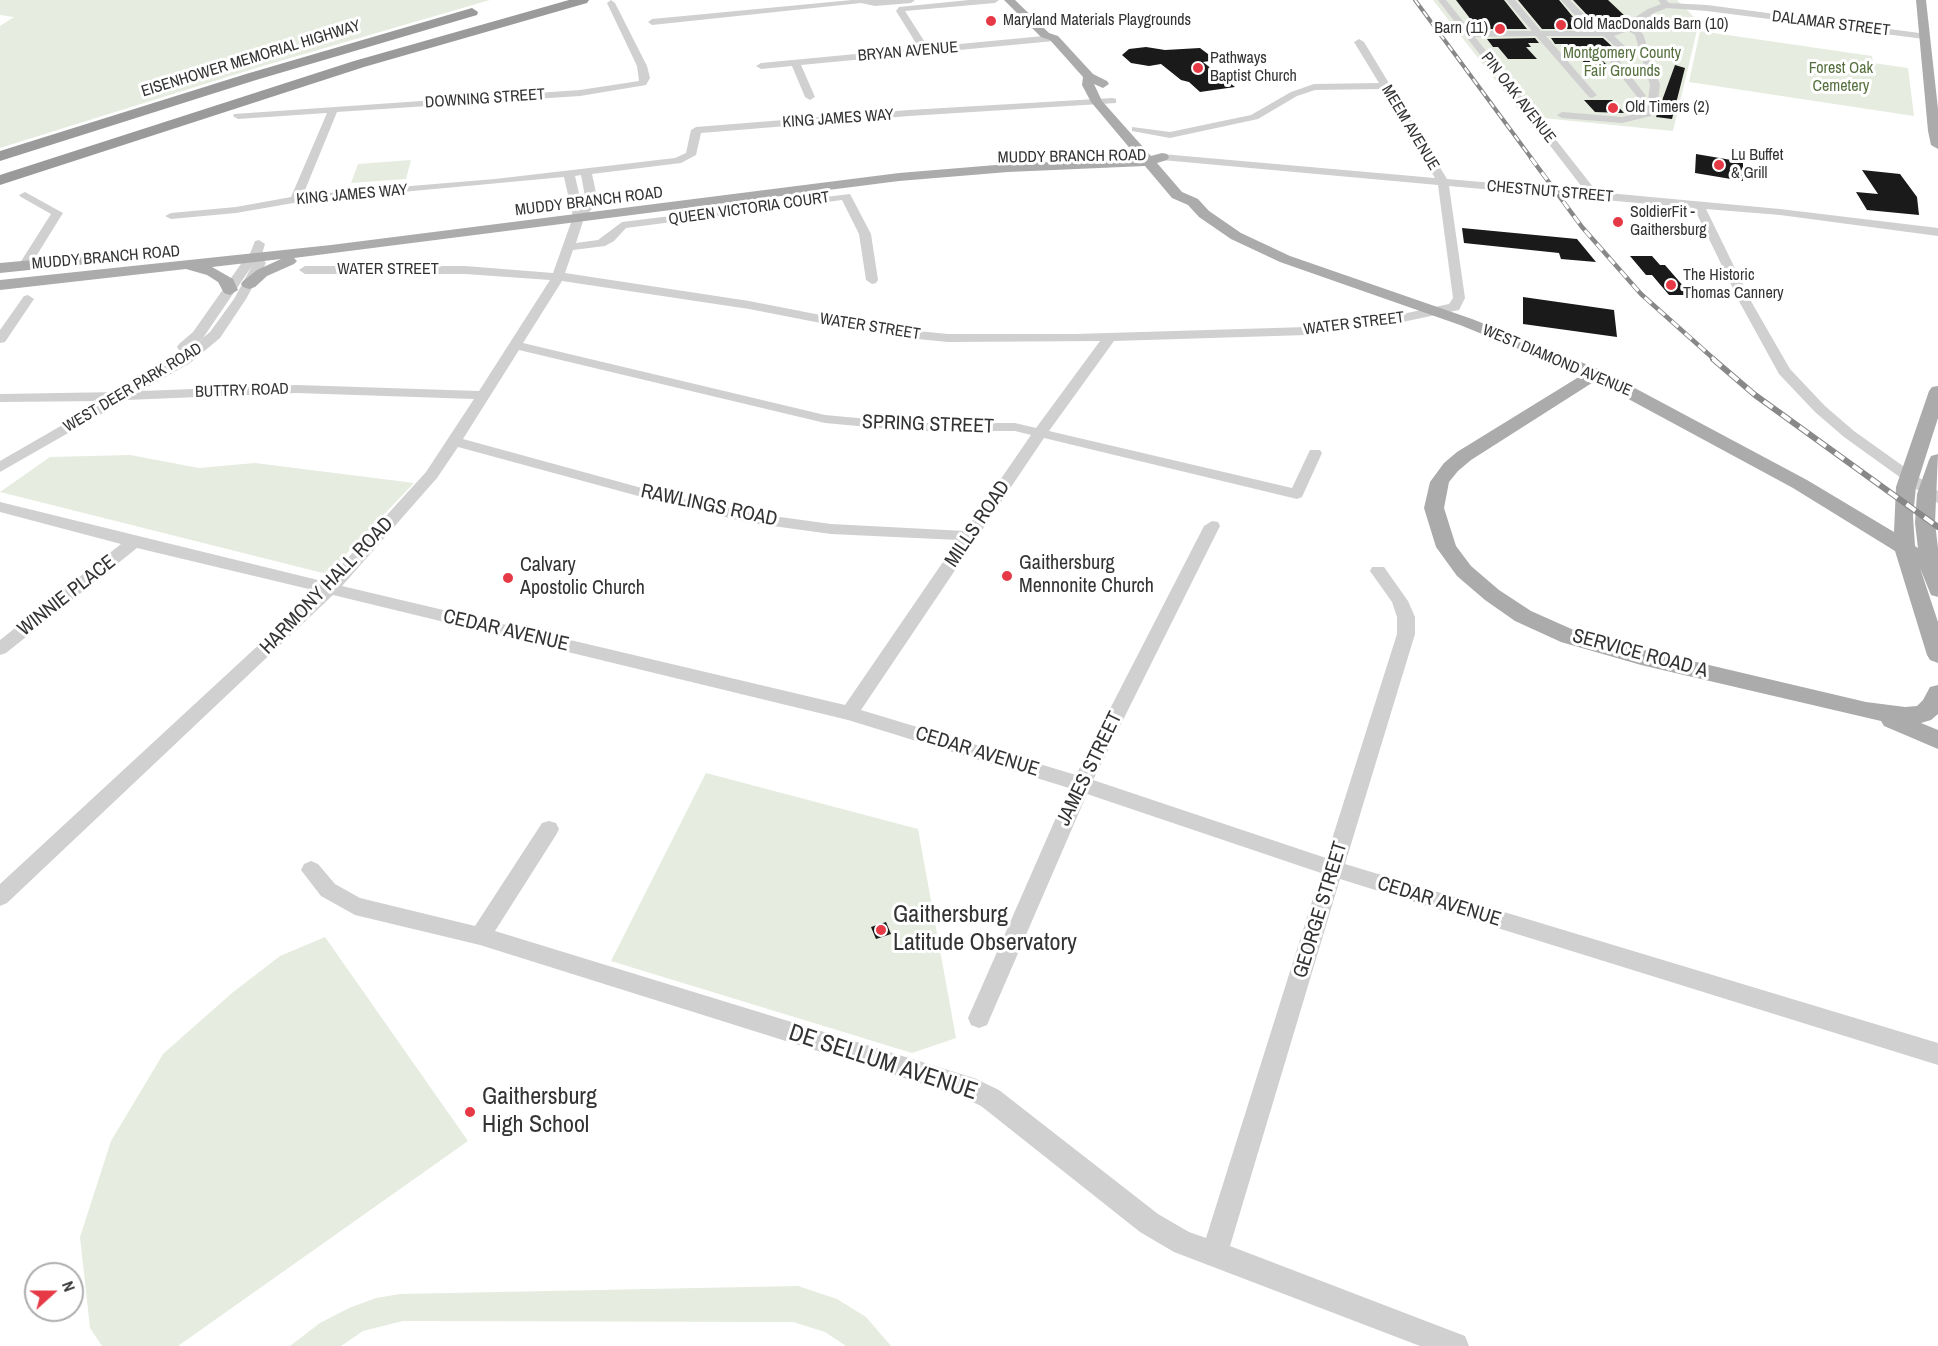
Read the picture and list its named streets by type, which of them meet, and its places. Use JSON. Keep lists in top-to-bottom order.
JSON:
{
  "streets": {
    "highway": ["EISENHOWER MEMORIAL HIGHWAY"],
    "main road": ["MUDDY BRANCH ROAD", "WEST DIAMOND AVENUE", "SERVICE ROAD A"],
    "street": [
      "DALAMAR STREET",
      "BRYAN AVENUE",
      "PIN OAK AVENUE",
      "DOWNING STREET",
      "KING JAMES WAY",
      "MEEM AVENUE",
      "CHESTNUT STREET",
      "QUEEN VICTORIA COURT",
      "WATER STREET",
      "WEST DEER PARK ROAD",
      "BUTTRY ROAD",
      "SPRING STREET",
      "RAWLINGS ROAD",
      "MILLS ROAD",
      "HARMONY HALL ROAD",
      "WINNIE PLACE",
      "CEDAR AVENUE",
      "JAMES STREET",
      "GEORGE STREET",
      "DE SELLUM AVENUE"
    ]
  },
  "crossings": [
    ["BRYAN AVENUE", "WEST DIAMOND AVENUE"],
    ["PIN OAK AVENUE", "CHESTNUT STREET"],
    ["KING JAMES WAY", "WEST DIAMOND AVENUE"],
    ["MEEM AVENUE", "CHESTNUT STREET"],
    ["MEEM AVENUE", "WATER STREET"],
    ["MEEM AVENUE", "WEST DIAMOND AVENUE"],
    ["MUDDY BRANCH ROAD", "CHESTNUT STREET"],
    ["MUDDY BRANCH ROAD", "WEST DIAMOND AVENUE"],
    ["MUDDY BRANCH ROAD", "WEST DEER PARK ROAD"],
    ["MUDDY BRANCH ROAD", "HARMONY HALL ROAD"],
    ["CHESTNUT STREET", "WEST DIAMOND AVENUE"],
    ["QUEEN VICTORIA COURT", "HARMONY HALL ROAD"],
    ["WATER STREET", "WEST DIAMOND AVENUE"],
    ["WATER STREET", "MILLS ROAD"],
    ["WATER STREET", "HARMONY HALL ROAD"],
    ["WEST DIAMOND AVENUE", "SERVICE ROAD A"],
    ["WEST DEER PARK ROAD", "BUTTRY ROAD"],
    ["BUTTRY ROAD", "HARMONY HALL ROAD"],
    ["SPRING STREET", "MILLS ROAD"],
    ["SPRING STREET", "HARMONY HALL ROAD"],
    ["RAWLINGS ROAD", "MILLS ROAD"],
    ["RAWLINGS ROAD", "HARMONY HALL ROAD"],
    ["MILLS ROAD", "CEDAR AVENUE"],
    ["HARMONY HALL ROAD", "CEDAR AVENUE"],
    ["WINNIE PLACE", "CEDAR AVENUE"],
    ["CEDAR AVENUE", "JAMES STREET"],
    ["CEDAR AVENUE", "GEORGE STREET"],
    ["GEORGE STREET", "DE SELLUM AVENUE"]
  ],
  "parks": ["Montgomery County Fair Grounds", "Forest Oak Cemetery"],
  "places": [
    "Maryland Materials Playgrounds",
    "Old MacDonalds Barn (10)",
    "Barn (11)",
    "Pathways Baptist Church",
    "Old Timers (2)",
    "Lu Buffet & Grill",
    "SoldierFit - Gaithersburg",
    "The Historic Thomas Cannery",
    "Gaithersburg Mennonite Church",
    "Calvary Apostolic Church",
    "Gaithersburg Latitude Observatory",
    "Gaithersburg High School"
  ],
  "north": "right"
}
